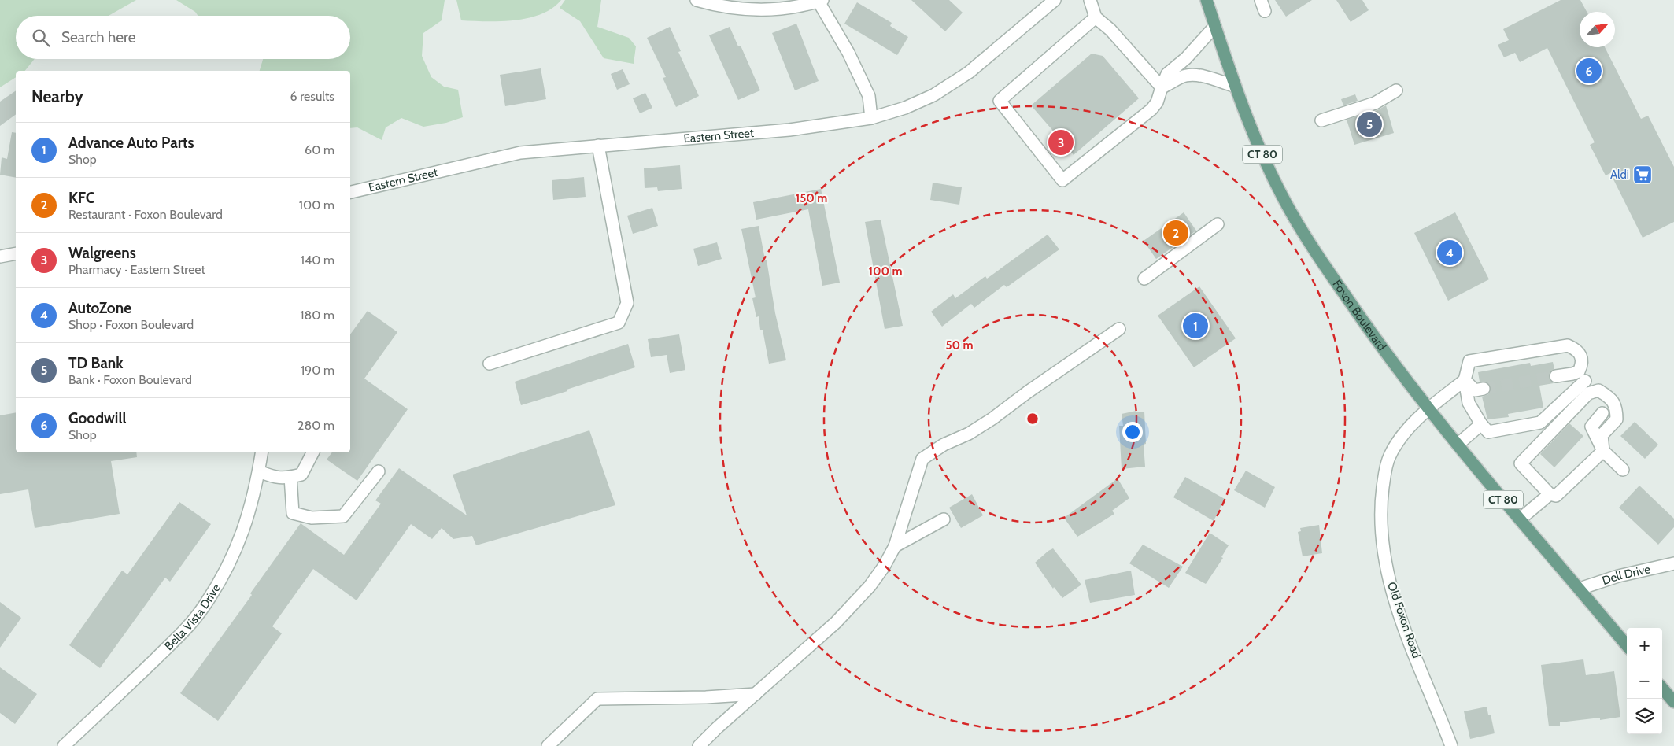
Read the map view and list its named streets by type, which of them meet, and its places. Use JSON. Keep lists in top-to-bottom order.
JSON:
{
  "streets": {
    "main road": ["CT 80", "Foxon Boulevard"],
    "street": [
      "Eastern Street",
      "Dell Drive",
      "Bella Vista Drive",
      "Old Foxon Road"
    ]
  },
  "crossings": [
    ["CT 80", "Foxon Boulevard"],
    ["CT 80", "Dell Drive"],
    ["Foxon Boulevard", "Dell Drive"],
    ["Foxon Boulevard", "Old Foxon Road"]
  ],
  "places": {
    "supermarket": ["Aldi"]
  },
  "north": "top right",
  "page": {
    "search": "Search here",
    "pins": [
      "6",
      "5",
      "3",
      "2",
      "4",
      "1"
    ],
    "heading": ["Nearby", "6 results"],
    "list": [
      {
        "mark": "1",
        "name": "Advance Auto Parts",
        "note": "Shop",
        "value": "60 m"
      },
      {
        "mark": "2",
        "name": "KFC",
        "note": "Restaurant · Foxon Boulevard",
        "value": "100 m"
      },
      {
        "mark": "3",
        "name": "Walgreens",
        "note": "Pharmacy · Eastern Street",
        "value": "140 m"
      },
      {
        "mark": "4",
        "name": "AutoZone",
        "note": "Shop · Foxon Boulevard",
        "value": "180 m"
      },
      {
        "mark": "5",
        "name": "TD Bank",
        "note": "Bank · Foxon Boulevard",
        "value": "190 m"
      },
      {
        "mark": "6",
        "name": "Goodwill",
        "note": "Shop",
        "value": "280 m"
      }
    ],
    "map_buttons": ["+", "−"]
  },
  "rings": ["150 m", "100 m", "50 m"]
}
